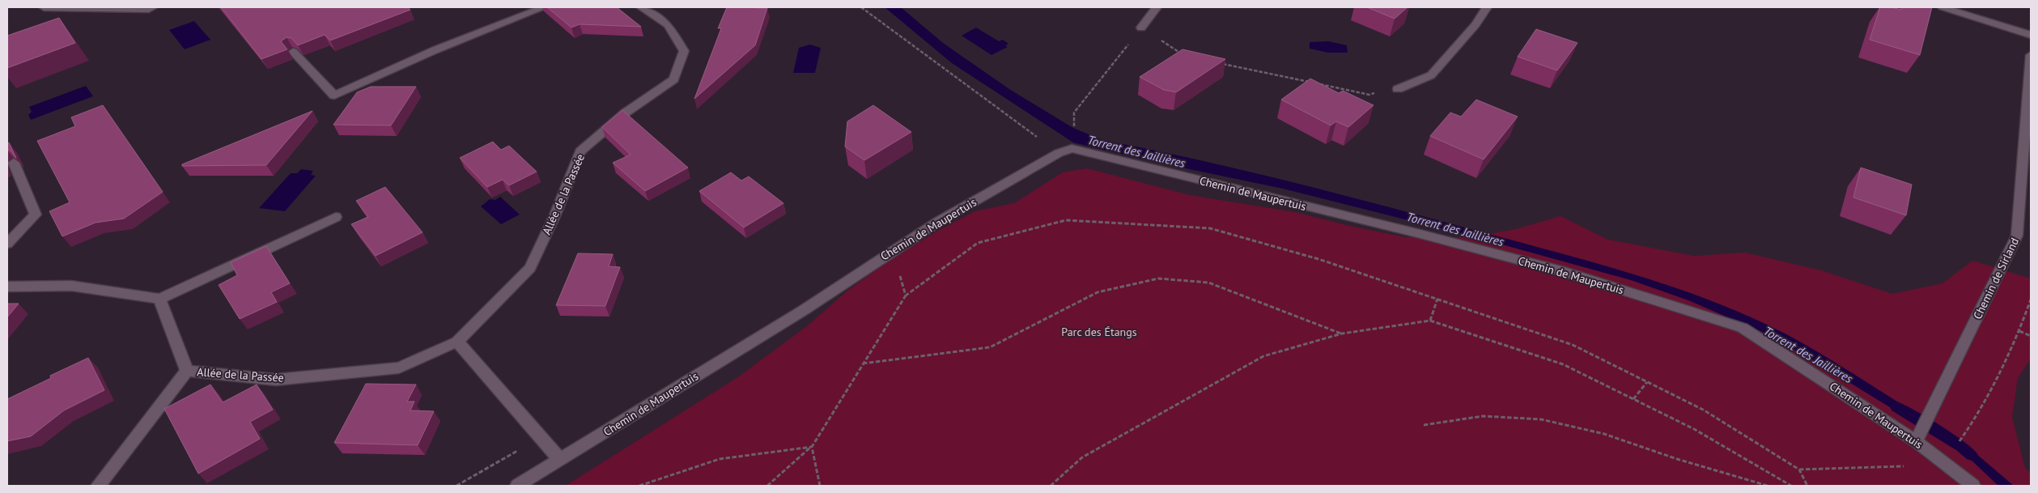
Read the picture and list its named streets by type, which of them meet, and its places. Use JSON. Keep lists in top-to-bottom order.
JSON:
{
  "streets": {
    "street": ["Chemin de Maupertuis", "Allée de la Passée", "Chemin de Sirland"]
  },
  "crossings": [
    ["Chemin de Maupertuis", "Chemin de Sirland"]
  ],
  "water": ["Torrent des Jaillières"],
  "parks": ["Parc des Étangs"]
}
